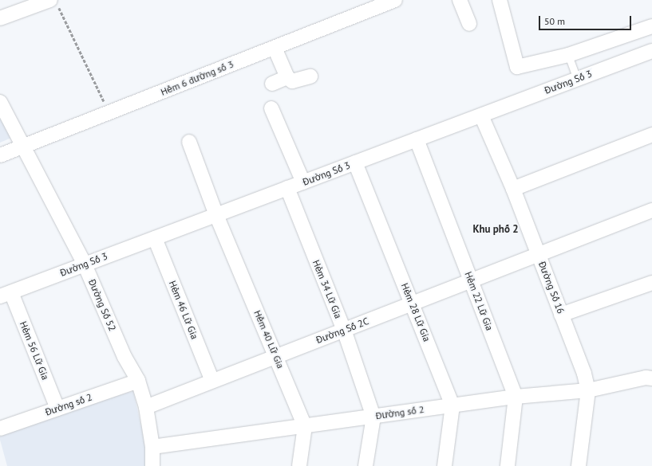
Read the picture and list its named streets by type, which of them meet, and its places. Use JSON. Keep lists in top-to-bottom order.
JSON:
{
  "streets": {
    "street": [
      "Hẻm 6 đường số 3",
      "Đường Số 3",
      "Đường Số 16",
      "Hẻm 34 Lữ Gia",
      "Hẻm 22 Lữ Gia",
      "Đường Số 52",
      "Hẻm 46 Lữ Gia",
      "Hẻm 28 Lữ Gia",
      "Đường Số 2C",
      "Hẻm 40 Lữ Gia",
      "Hẻm 56 Lữ Gia",
      "Đường số 2"
    ]
  },
  "crossings": [
    ["Hẻm 6 đường số 3", "Đường Số 52"],
    ["Đường Số 3", "Đường Số 16"],
    ["Đường Số 3", "Hẻm 34 Lữ Gia"],
    ["Đường Số 3", "Hẻm 22 Lữ Gia"],
    ["Đường Số 3", "Đường Số 52"],
    ["Đường Số 3", "Hẻm 46 Lữ Gia"],
    ["Đường Số 3", "Hẻm 28 Lữ Gia"],
    ["Đường Số 3", "Hẻm 40 Lữ Gia"],
    ["Đường Số 3", "Hẻm 56 Lữ Gia"],
    ["Đường Số 16", "Đường Số 2C"],
    ["Đường Số 16", "Đường số 2"],
    ["Hẻm 34 Lữ Gia", "Đường Số 2C"],
    ["Hẻm 34 Lữ Gia", "Đường số 2"],
    ["Hẻm 22 Lữ Gia", "Đường Số 2C"],
    ["Hẻm 22 Lữ Gia", "Đường số 2"],
    ["Đường Số 52", "Đường Số 2C"],
    ["Đường Số 52", "Đường số 2"],
    ["Hẻm 46 Lữ Gia", "Đường Số 2C"],
    ["Hẻm 28 Lữ Gia", "Đường Số 2C"],
    ["Hẻm 28 Lữ Gia", "Đường số 2"],
    ["Đường Số 2C", "Hẻm 40 Lữ Gia"],
    ["Hẻm 40 Lữ Gia", "Đường số 2"],
    ["Hẻm 56 Lữ Gia", "Đường số 2"]
  ],
  "districts": ["Khu phố 2"],
  "scale_bar": "50 m"
}
